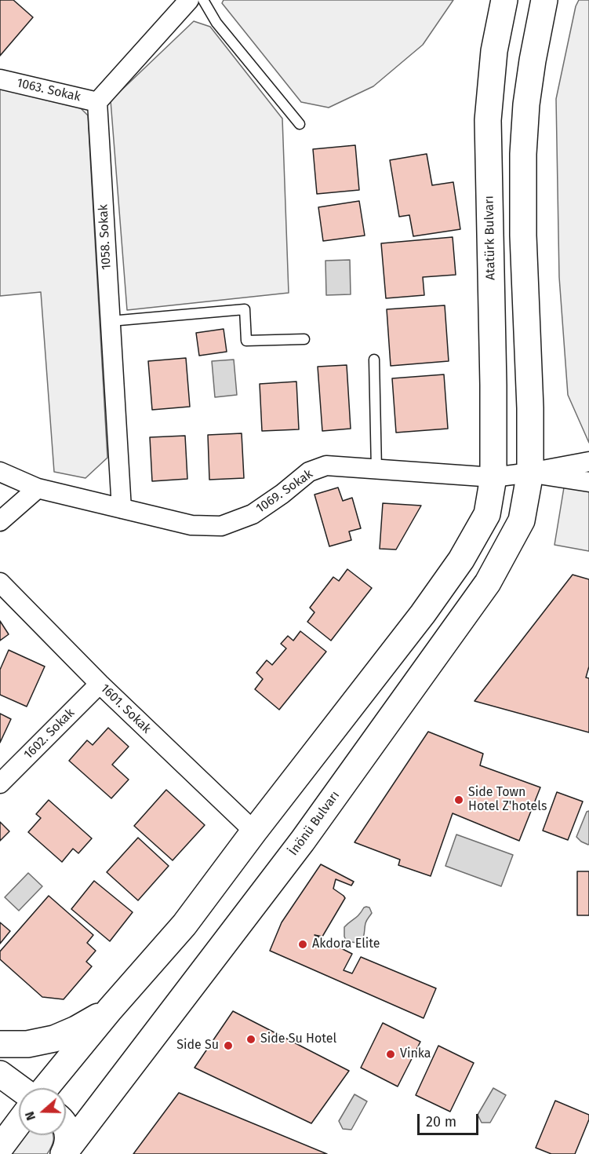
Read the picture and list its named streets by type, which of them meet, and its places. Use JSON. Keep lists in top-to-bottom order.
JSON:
{
  "streets": {
    "main road": ["Atatürk Bulvarı", "İnönü Bulvarı"],
    "street": [
      "1063. Sokak",
      "1058. Sokak",
      "1069. Sokak",
      "1601. Sokak",
      "1602. Sokak"
    ]
  },
  "crossings": [
    ["1063. Sokak", "1058. Sokak"],
    ["1058. Sokak", "1069. Sokak"],
    ["Atatürk Bulvarı", "1069. Sokak"],
    ["1069. Sokak", "İnönü Bulvarı"],
    ["1601. Sokak", "1602. Sokak"]
  ],
  "places": [
    "Side Town Hotel Z'hotels",
    "Akdora Elite",
    "Side Su Hotel",
    "Side Su",
    "Vinka"
  ],
  "scale_bar": "20 m",
  "north": "left"
}
